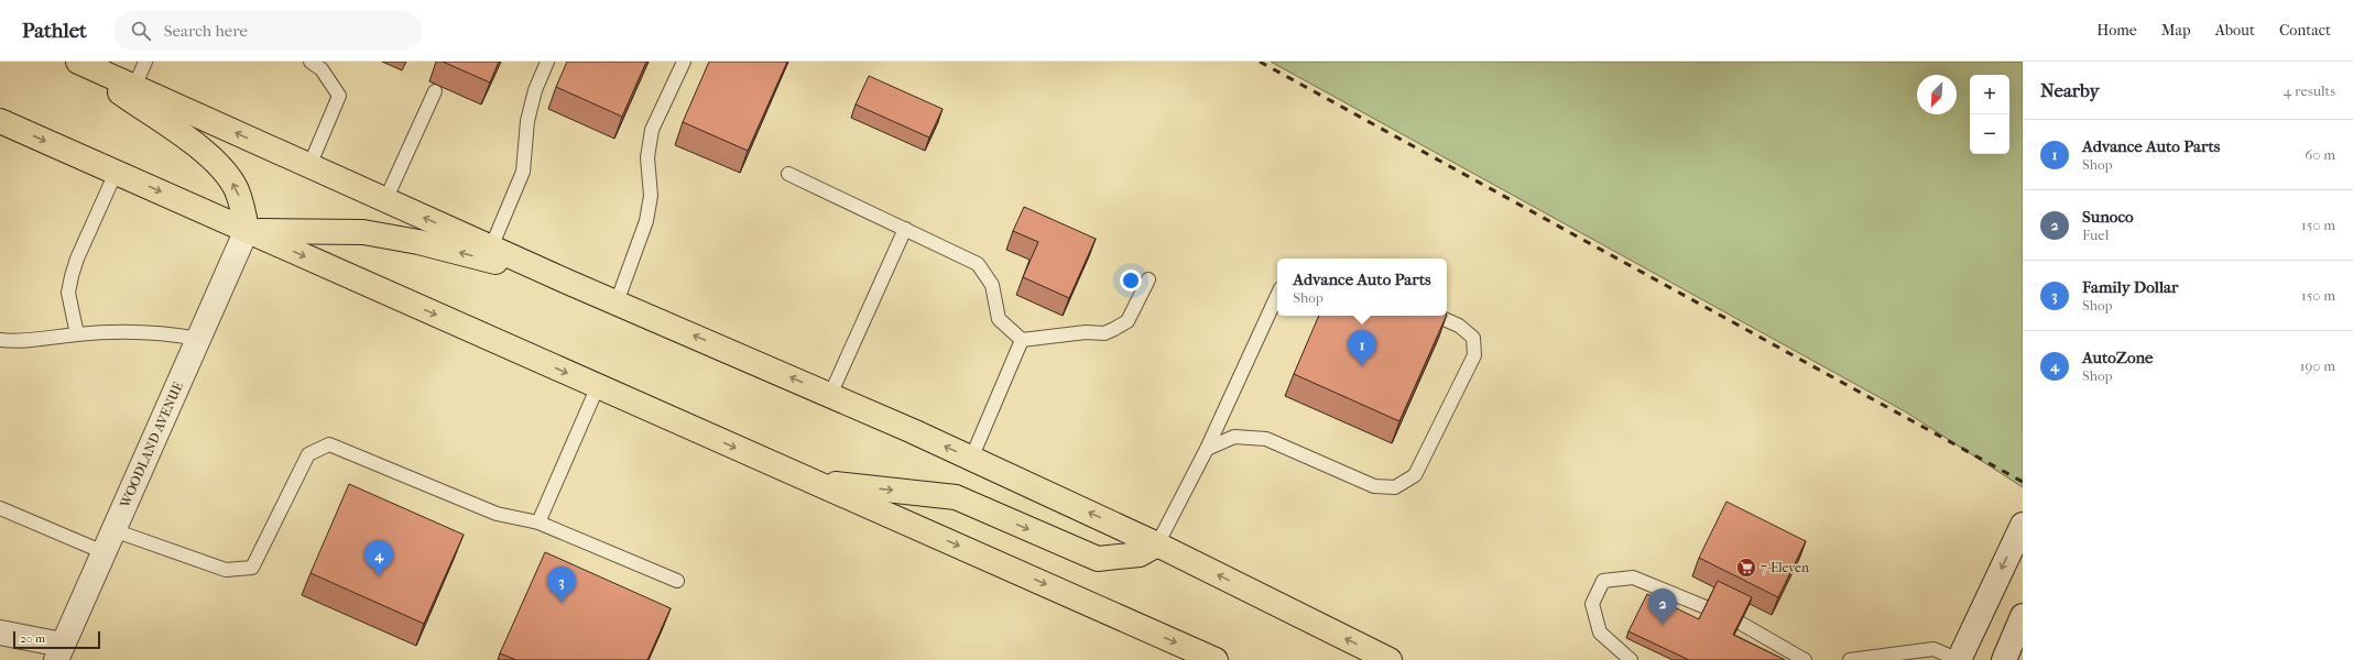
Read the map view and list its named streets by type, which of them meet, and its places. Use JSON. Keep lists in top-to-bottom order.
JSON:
{
  "streets": {
    "street": ["WOODLAND AVENUE"]
  },
  "places": {
    "supermarket": ["7-Eleven"]
  },
  "scale_bar": "20 m",
  "north": "bottom left",
  "page": {
    "header": "Pathlet",
    "search": "Search here",
    "nav": [
      "Home",
      "Map",
      "About",
      "Contact"
    ],
    "heading": ["Nearby", "4 results"],
    "map_buttons": ["+", "−"],
    "list": [
      {
        "mark": "1",
        "name": "Advance Auto Parts",
        "note": "Shop",
        "value": "60 m"
      },
      {
        "mark": "2",
        "name": "Sunoco",
        "note": "Fuel",
        "value": "150 m"
      },
      {
        "mark": "3",
        "name": "Family Dollar",
        "note": "Shop",
        "value": "150 m"
      },
      {
        "mark": "4",
        "name": "AutoZone",
        "note": "Shop",
        "value": "190 m"
      }
    ],
    "popup": ["Advance Auto Parts", "Shop"],
    "pins": [
      "1",
      "4",
      "3",
      "2"
    ],
    "scale": "20 m"
  }
}
